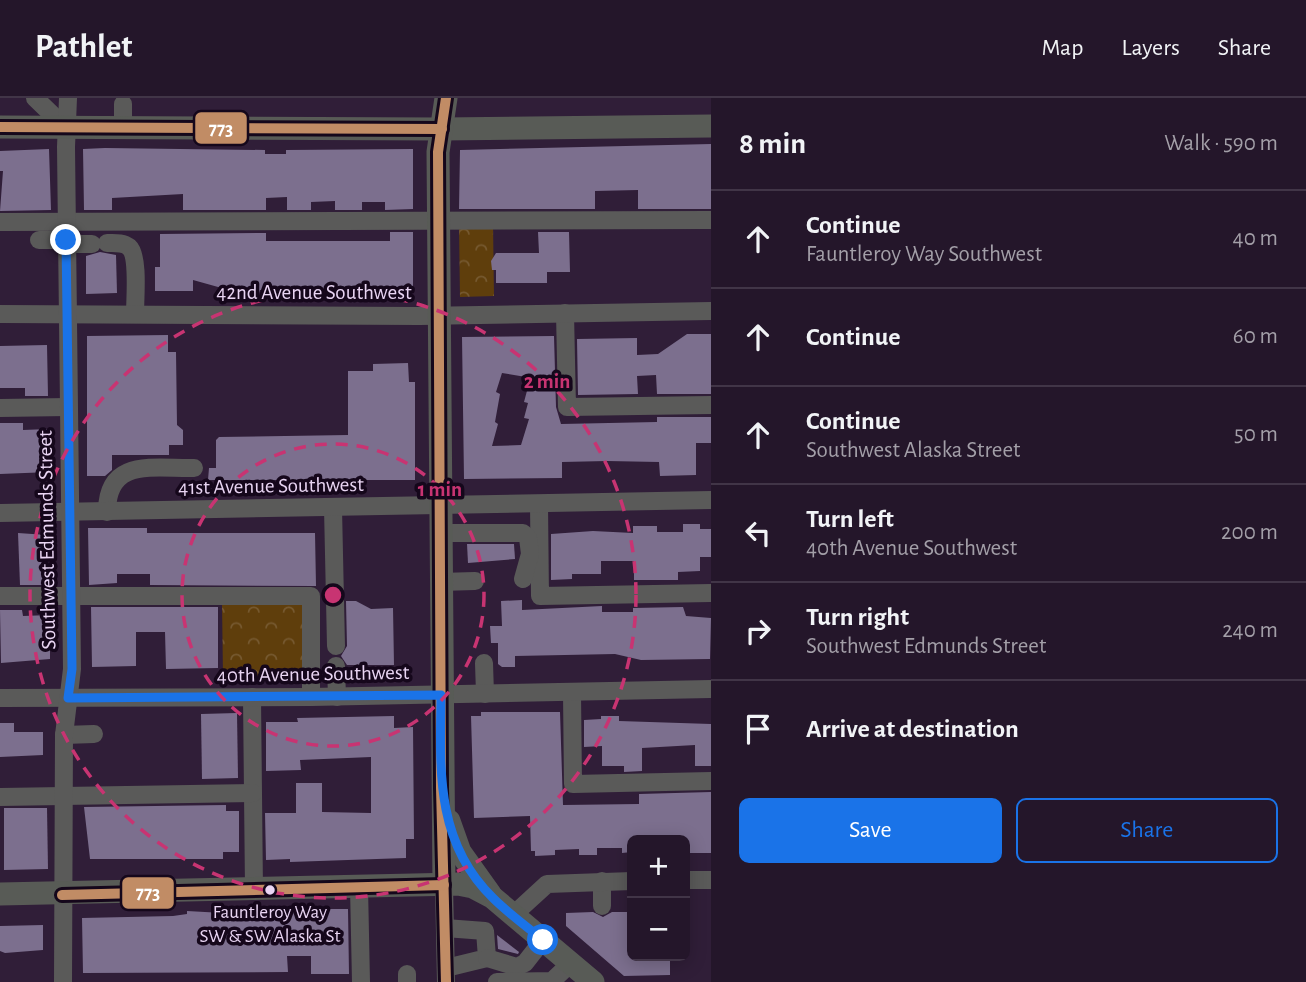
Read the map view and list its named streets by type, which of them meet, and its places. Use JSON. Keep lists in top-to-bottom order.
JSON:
{
  "streets": {
    "street": [
      "42nd Avenue Southwest",
      "41st Avenue Southwest",
      "Southwest Edmunds Street",
      "40th Avenue Southwest"
    ]
  },
  "crossings": [
    ["42nd Avenue Southwest", "Southwest Edmunds Street"],
    ["41st Avenue Southwest", "Southwest Edmunds Street"],
    ["Southwest Edmunds Street", "40th Avenue Southwest"]
  ],
  "places": ["Fauntleroy Way SW & SW Alaska St"],
  "lines": ["transit line 773"],
  "page": {
    "header": "Pathlet",
    "nav": ["Map", "Layers", "Share"],
    "heading": ["8 min", "Walk · 590 m"],
    "list": [
      ["Continue", "Fauntleroy Way Southwest", "40 m"],
      ["Continue", "60 m"],
      ["Continue", "Southwest Alaska Street", "50 m"],
      ["Turn left", "40th Avenue Southwest", "200 m"],
      ["Turn right", "Southwest Edmunds Street", "240 m"],
      "Arrive at destination"
    ],
    "buttons": ["Save", "Share"],
    "map_buttons": ["+", "−"]
  },
  "rings": ["2 min", "1 min"]
}
